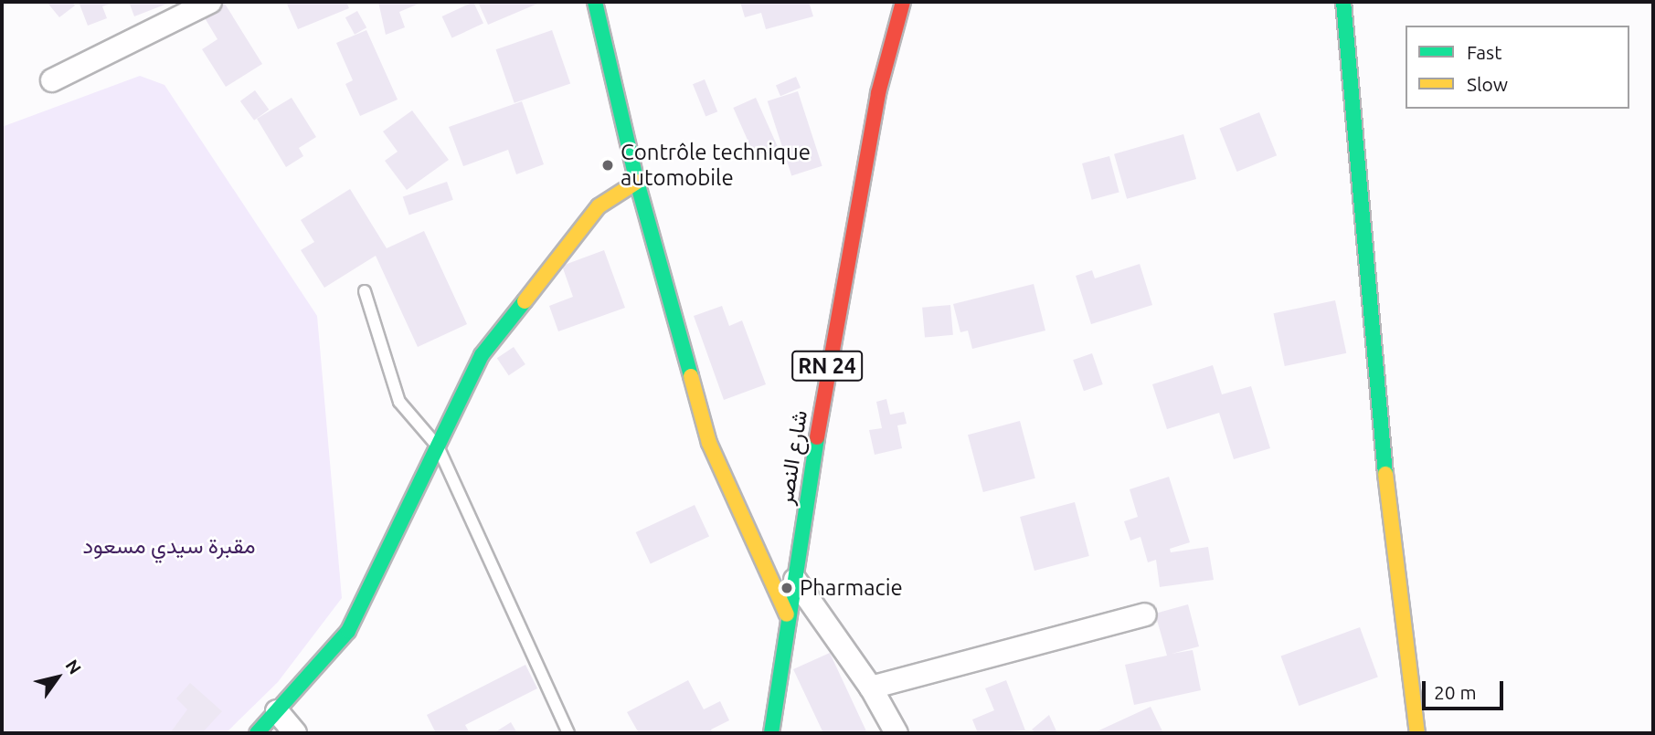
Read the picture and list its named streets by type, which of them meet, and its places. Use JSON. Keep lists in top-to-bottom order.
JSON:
{
  "streets": {
    "street": ["RN 24", "شارع النصر"]
  },
  "parks": ["مقبرة سيدي مسعود"],
  "places": ["Contrôle technique automobile", "Pharmacie"],
  "legend": ["Fast", "Slow"],
  "scale_bar": "20 m",
  "north": "top right"
}
